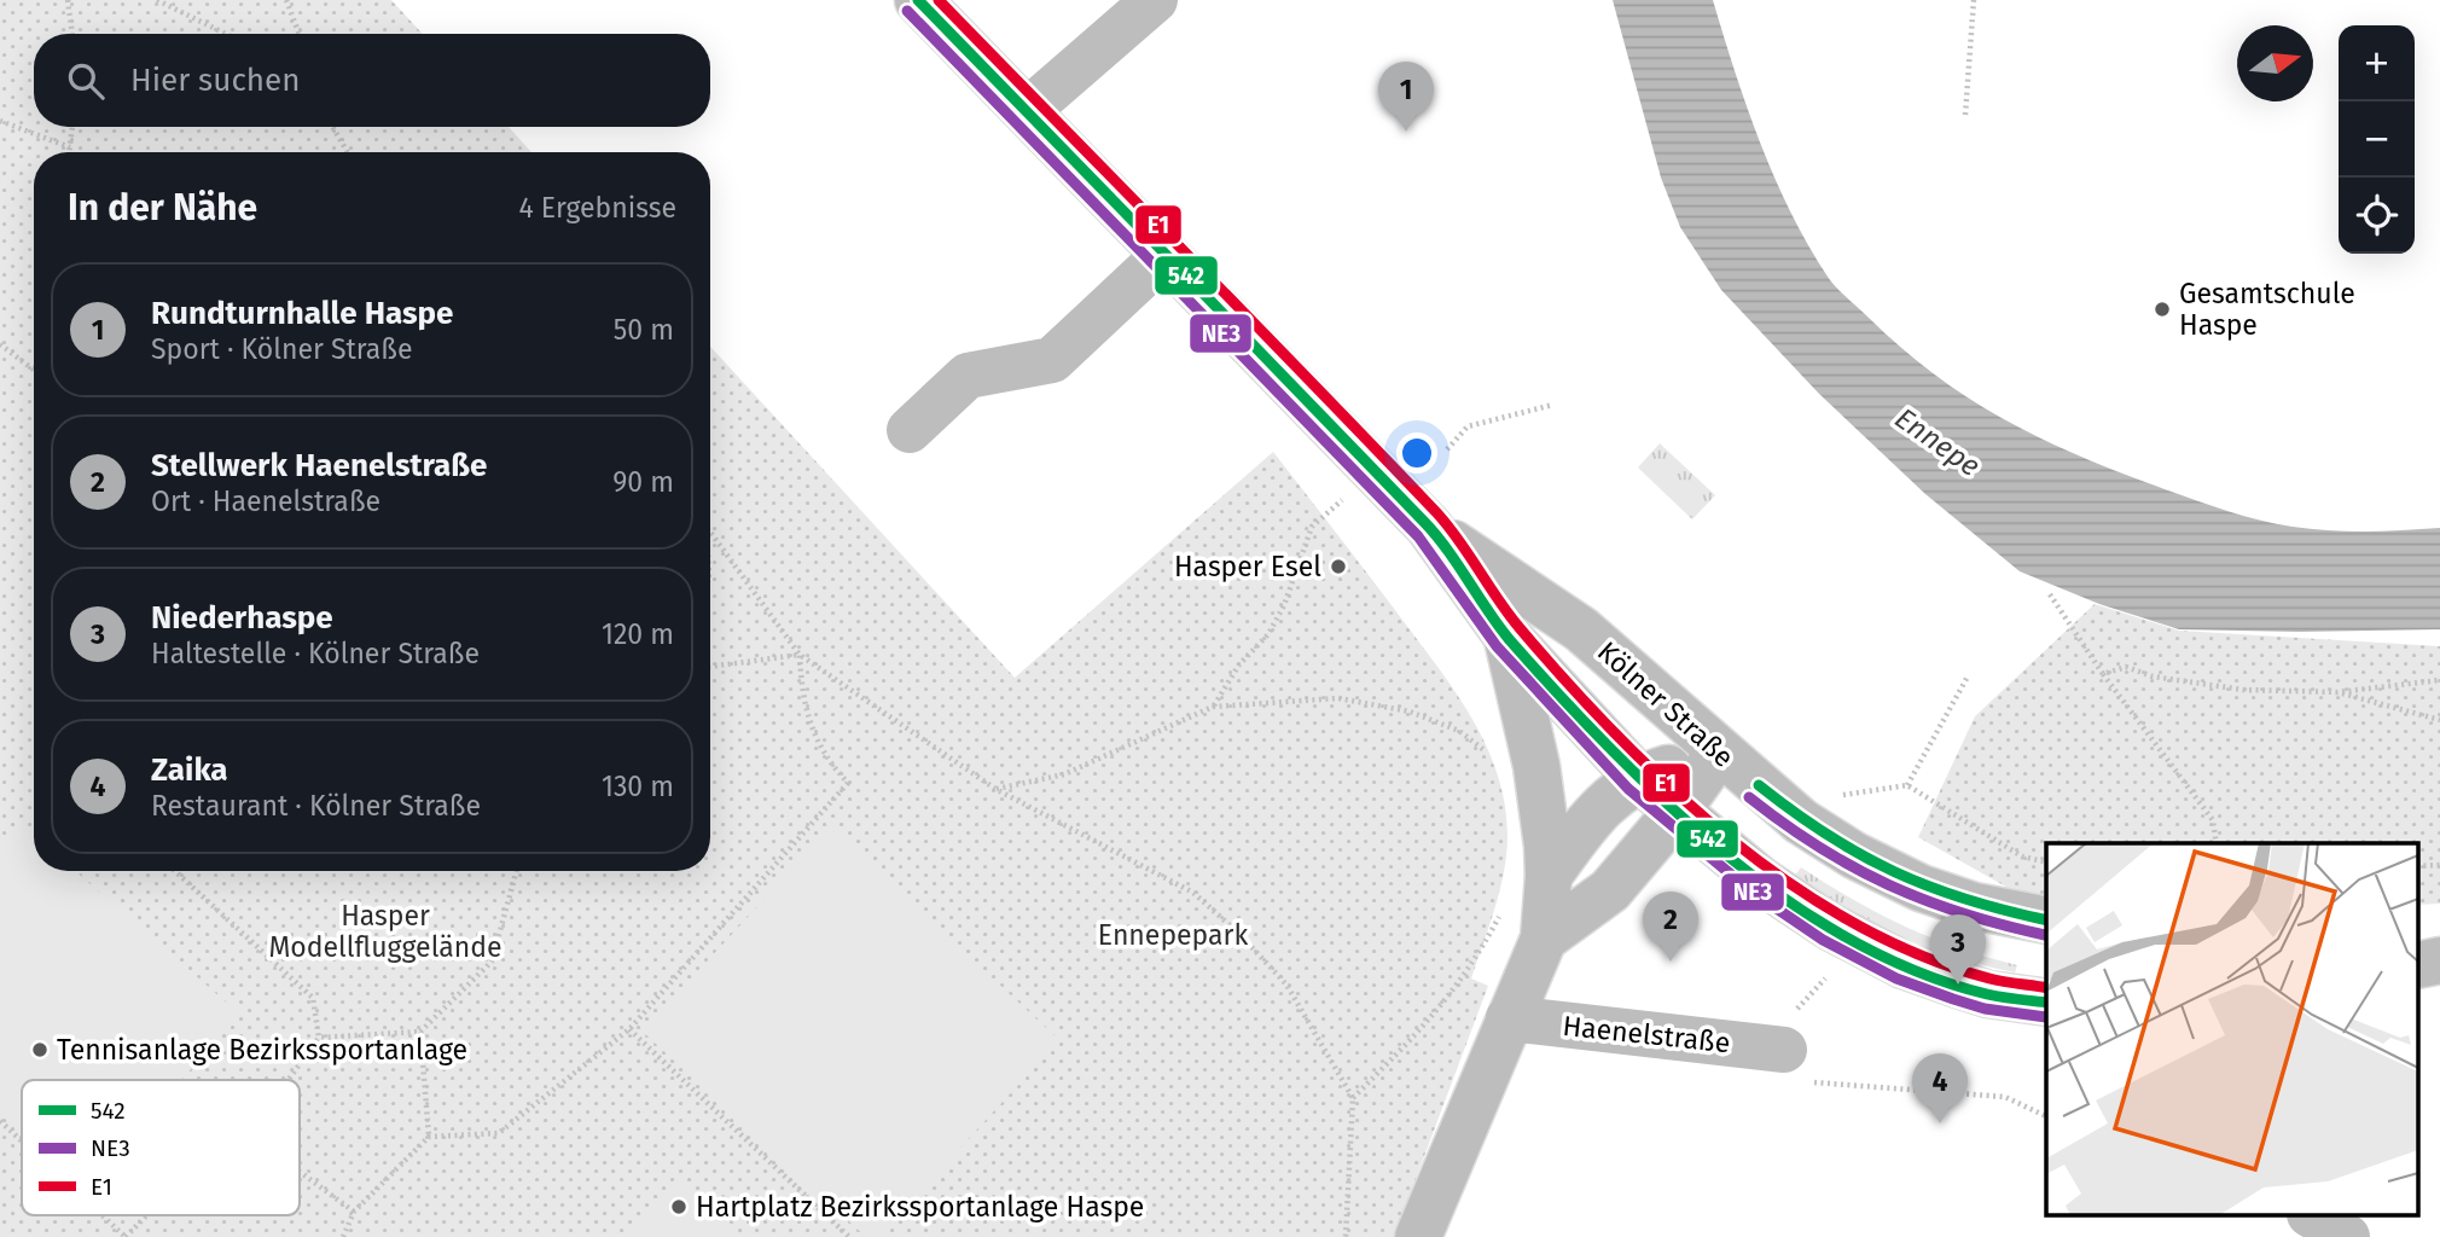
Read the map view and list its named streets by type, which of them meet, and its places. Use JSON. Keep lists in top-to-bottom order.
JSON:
{
  "streets": {
    "main road": ["Kölner Straße", "Haenelstraße"]
  },
  "water": ["Ennepe"],
  "parks": ["Hasper Modellfluggelände", "Ennepepark"],
  "places": [
    "Gesamtschule Haspe",
    "Hasper Esel",
    "Tennisanlage Bezirkssportanlage",
    "Hartplatz Bezirkssportanlage Haspe"
  ],
  "lines": ["transit line 542", "transit line E1", "transit line NE3"],
  "legend": ["542", "NE3", "E1"],
  "north": "right",
  "page": {
    "map_buttons": ["+", "−"],
    "search": "Hier suchen",
    "pins": [
      "1",
      "2",
      "3",
      "4"
    ],
    "heading": ["In der Nähe", "4 Ergebnisse"],
    "list": [
      {
        "mark": "1",
        "name": "Rundturnhalle Haspe",
        "note": "Sport · Kölner Straße",
        "value": "50 m"
      },
      {
        "mark": "2",
        "name": "Stellwerk Haenelstraße",
        "note": "Ort · Haenelstraße",
        "value": "90 m"
      },
      {
        "mark": "3",
        "name": "Niederhaspe",
        "note": "Haltestelle · Kölner Straße",
        "value": "120 m"
      },
      {
        "mark": "4",
        "name": "Zaika",
        "note": "Restaurant · Kölner Straße",
        "value": "130 m"
      }
    ]
  }
}
